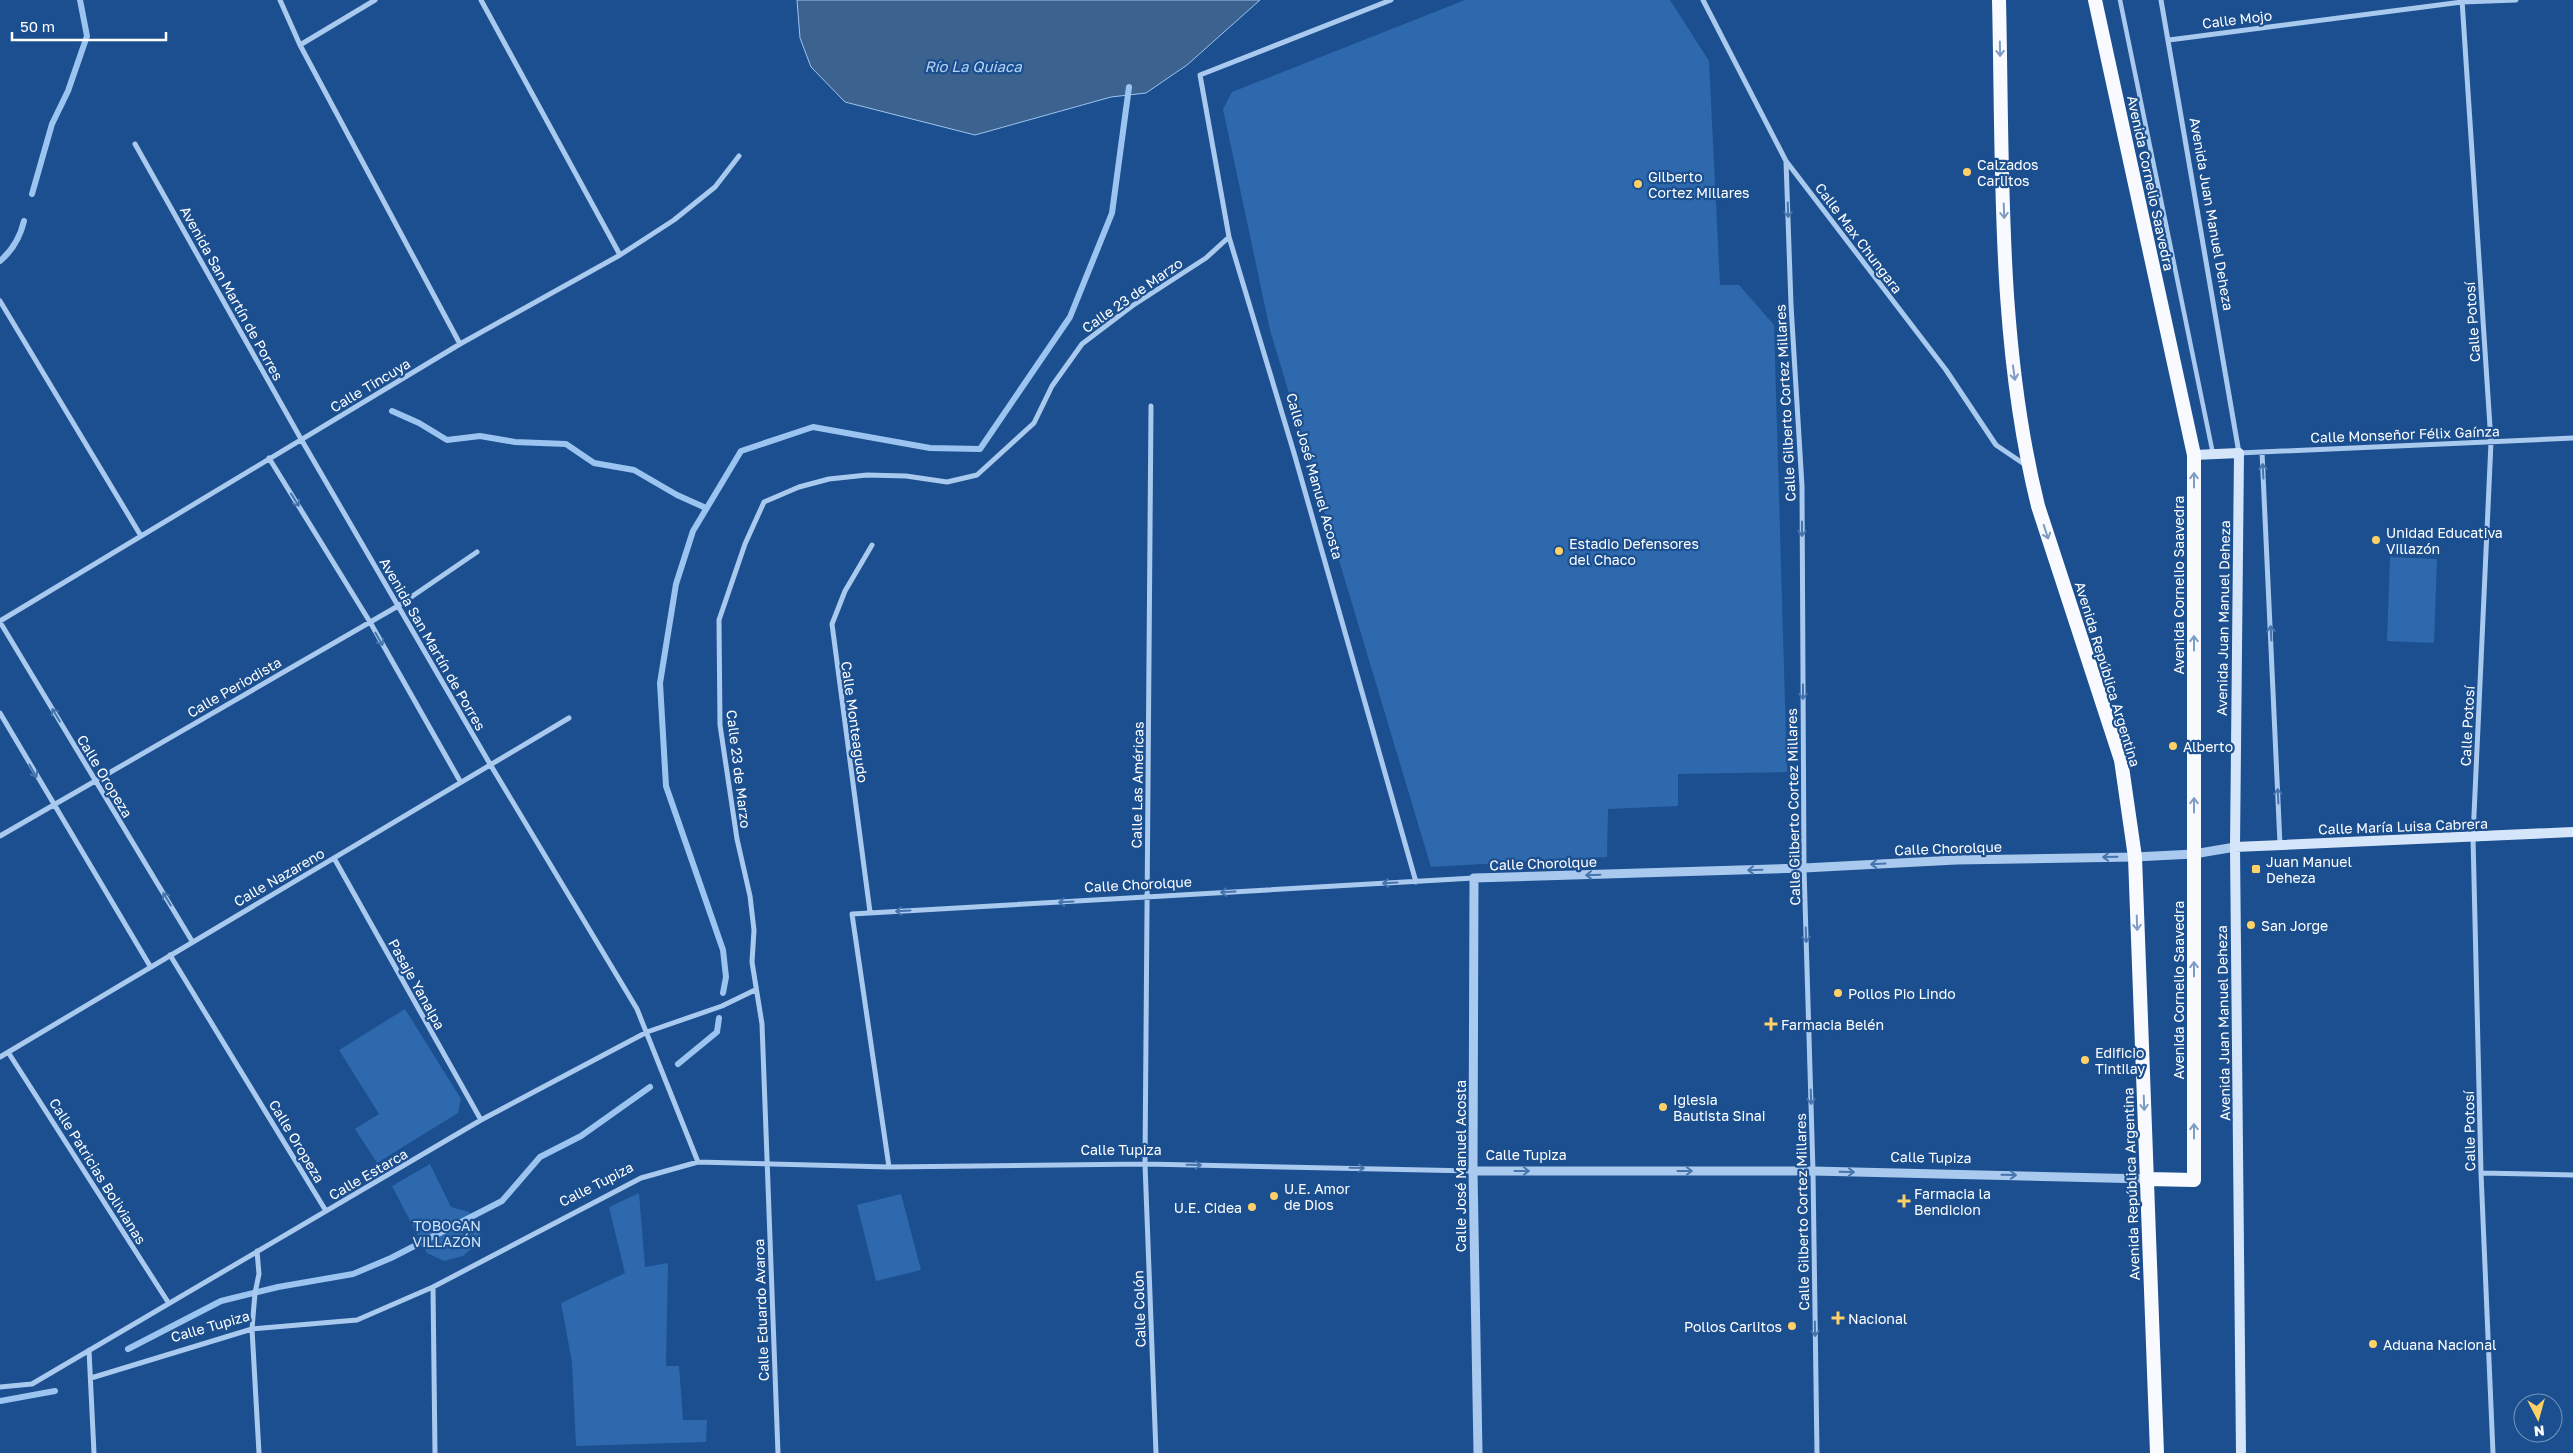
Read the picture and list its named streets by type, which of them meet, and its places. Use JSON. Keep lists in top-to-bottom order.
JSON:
{
  "streets": {
    "highway": ["Avenida Cornelio Saavedra", "Avenida República Argentina", "Calle Tupiza"],
    "main road": ["Avenida Juan Manuel Deheza", "Calle María Luisa Cabrera"],
    "street": [
      "Calle Mojo",
      "Calle Max Chungara",
      "Avenida San Martín de Porres",
      "Calle 23 de Marzo",
      "Calle Potosí",
      "Calle Tincuya",
      "Calle Gilberto Cortez Millares",
      "Calle Monseñor Félix Gaínza",
      "Calle José Manuel Acosta",
      "Calle Periodista",
      "Calle Monteagudo",
      "Calle Oropeza",
      "Calle Las Américas",
      "Calle Chorolque",
      "Calle Nazareno",
      "Pasaje Yanalpa",
      "Calle Patricias Bolivianas",
      "Calle Estarca",
      "Calle Colón",
      "Calle Eduardo Avaroa"
    ]
  },
  "crossings": [
    ["Calle Mojo", "Avenida Juan Manuel Deheza"],
    ["Calle Mojo", "Calle Potosí"],
    ["Avenida Cornelio Saavedra", "Calle Chorolque"],
    ["Avenida Cornelio Saavedra", "Calle Tupiza"],
    ["Avenida Juan Manuel Deheza", "Calle Monseñor Félix Gaínza"],
    ["Avenida Juan Manuel Deheza", "Calle María Luisa Cabrera"],
    ["Avenida Juan Manuel Deheza", "Calle Chorolque"],
    ["Calle Max Chungara", "Calle Gilberto Cortez Millares"],
    ["Calle Max Chungara", "Avenida República Argentina"],
    ["Avenida San Martín de Porres", "Calle Tincuya"],
    ["Avenida San Martín de Porres", "Calle Periodista"],
    ["Avenida San Martín de Porres", "Calle Nazareno"],
    ["Avenida San Martín de Porres", "Calle Tupiza"],
    ["Avenida San Martín de Porres", "Calle Estarca"],
    ["Calle 23 de Marzo", "Calle José Manuel Acosta"],
    ["Calle 23 de Marzo", "Calle Tupiza"],
    ["Calle 23 de Marzo", "Calle Estarca"],
    ["Calle 23 de Marzo", "Calle Eduardo Avaroa"],
    ["Calle Potosí", "Calle Monseñor Félix Gaínza"],
    ["Calle Potosí", "Calle María Luisa Cabrera"],
    ["Calle Tincuya", "Calle Oropeza"],
    ["Calle Gilberto Cortez Millares", "Calle Chorolque"],
    ["Calle Gilberto Cortez Millares", "Calle Tupiza"],
    ["Calle José Manuel Acosta", "Calle Chorolque"],
    ["Calle José Manuel Acosta", "Calle Tupiza"],
    ["Avenida República Argentina", "Calle Chorolque"],
    ["Avenida República Argentina", "Calle Tupiza"],
    ["Calle Periodista", "Calle Oropeza"],
    ["Calle Monteagudo", "Calle Chorolque"],
    ["Calle Oropeza", "Calle Nazareno"],
    ["Calle Oropeza", "Calle Estarca"],
    ["Calle Las Américas", "Calle Chorolque"],
    ["Calle Las Américas", "Calle Tupiza"],
    ["Calle Las Américas", "Calle Colón"],
    ["Calle María Luisa Cabrera", "Calle Chorolque"],
    ["Calle Chorolque", "Calle Tupiza"],
    ["Calle Nazareno", "Pasaje Yanalpa"],
    ["Calle Nazareno", "Calle Patricias Bolivianas"],
    ["Pasaje Yanalpa", "Calle Estarca"],
    ["Calle Tupiza", "Calle Colón"],
    ["Calle Tupiza", "Calle Eduardo Avaroa"],
    ["Calle Patricias Bolivianas", "Calle Estarca"]
  ],
  "one_way": [
    "Avenida Cornelio Saavedra",
    "Calle Gilberto Cortez Millares",
    "Avenida República Argentina",
    "Calle Oropeza",
    "Calle Chorolque",
    "Calle Tupiza"
  ],
  "water": ["Río La Quiaca"],
  "parks": ["TOBOGAN VILLAZÓN"],
  "places": {
    "other": [
      "Calzados Carlitos",
      "Gilberto Cortez Millares",
      "Unidad Educativa Villazón",
      "Estadio Defensores del Chaco",
      "Alberto",
      "San Jorge",
      "Pollos Pio Lindo",
      "Edificio Tintilay",
      "Iglesia Bautista Sinai",
      "U.E. Amor de Dios",
      "U.E. Cidea",
      "Pollos Carlitos",
      "Aduana Nacional"
    ],
    "transit": ["Juan Manuel Deheza"],
    "health": ["Farmacia Belén", "Farmacia la Bendicion", "Nacional"]
  },
  "scale_bar": "50 m",
  "north": "bottom"
}
